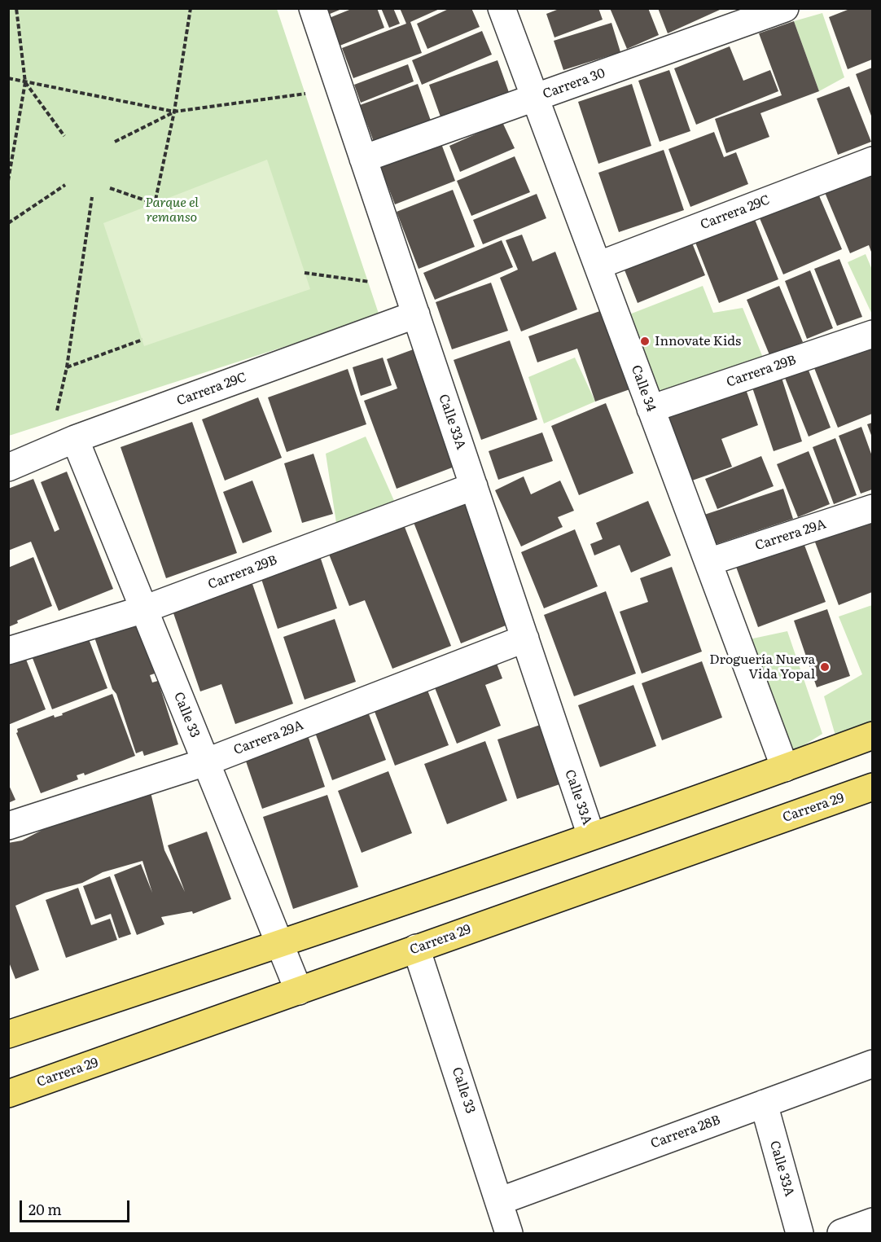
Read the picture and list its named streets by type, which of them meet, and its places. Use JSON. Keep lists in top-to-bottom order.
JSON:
{
  "streets": {
    "main road": ["Carrera 29"],
    "street": [
      "Carrera 30",
      "Carrera 29C",
      "Carrera 29B",
      "Calle 34",
      "Calle 33A",
      "Carrera 29A",
      "Calle 33",
      "Carrera 28B"
    ]
  },
  "crossings": [
    ["Carrera 30", "Calle 34"],
    ["Carrera 30", "Calle 33A"],
    ["Carrera 29C", "Calle 34"],
    ["Carrera 29C", "Calle 33A"],
    ["Carrera 29C", "Calle 33"],
    ["Carrera 29B", "Calle 34"],
    ["Carrera 29B", "Calle 33A"],
    ["Carrera 29B", "Calle 33"],
    ["Calle 34", "Carrera 29A"],
    ["Calle 33A", "Carrera 29A"],
    ["Calle 33A", "Carrera 28B"],
    ["Carrera 29A", "Calle 33"],
    ["Calle 33", "Carrera 29"],
    ["Calle 33", "Carrera 28B"]
  ],
  "parks": ["Parque el remanso"],
  "places": ["Innovate Kids", "Droguería Nueva Vida Yopal"],
  "scale_bar": "20 m"
}
